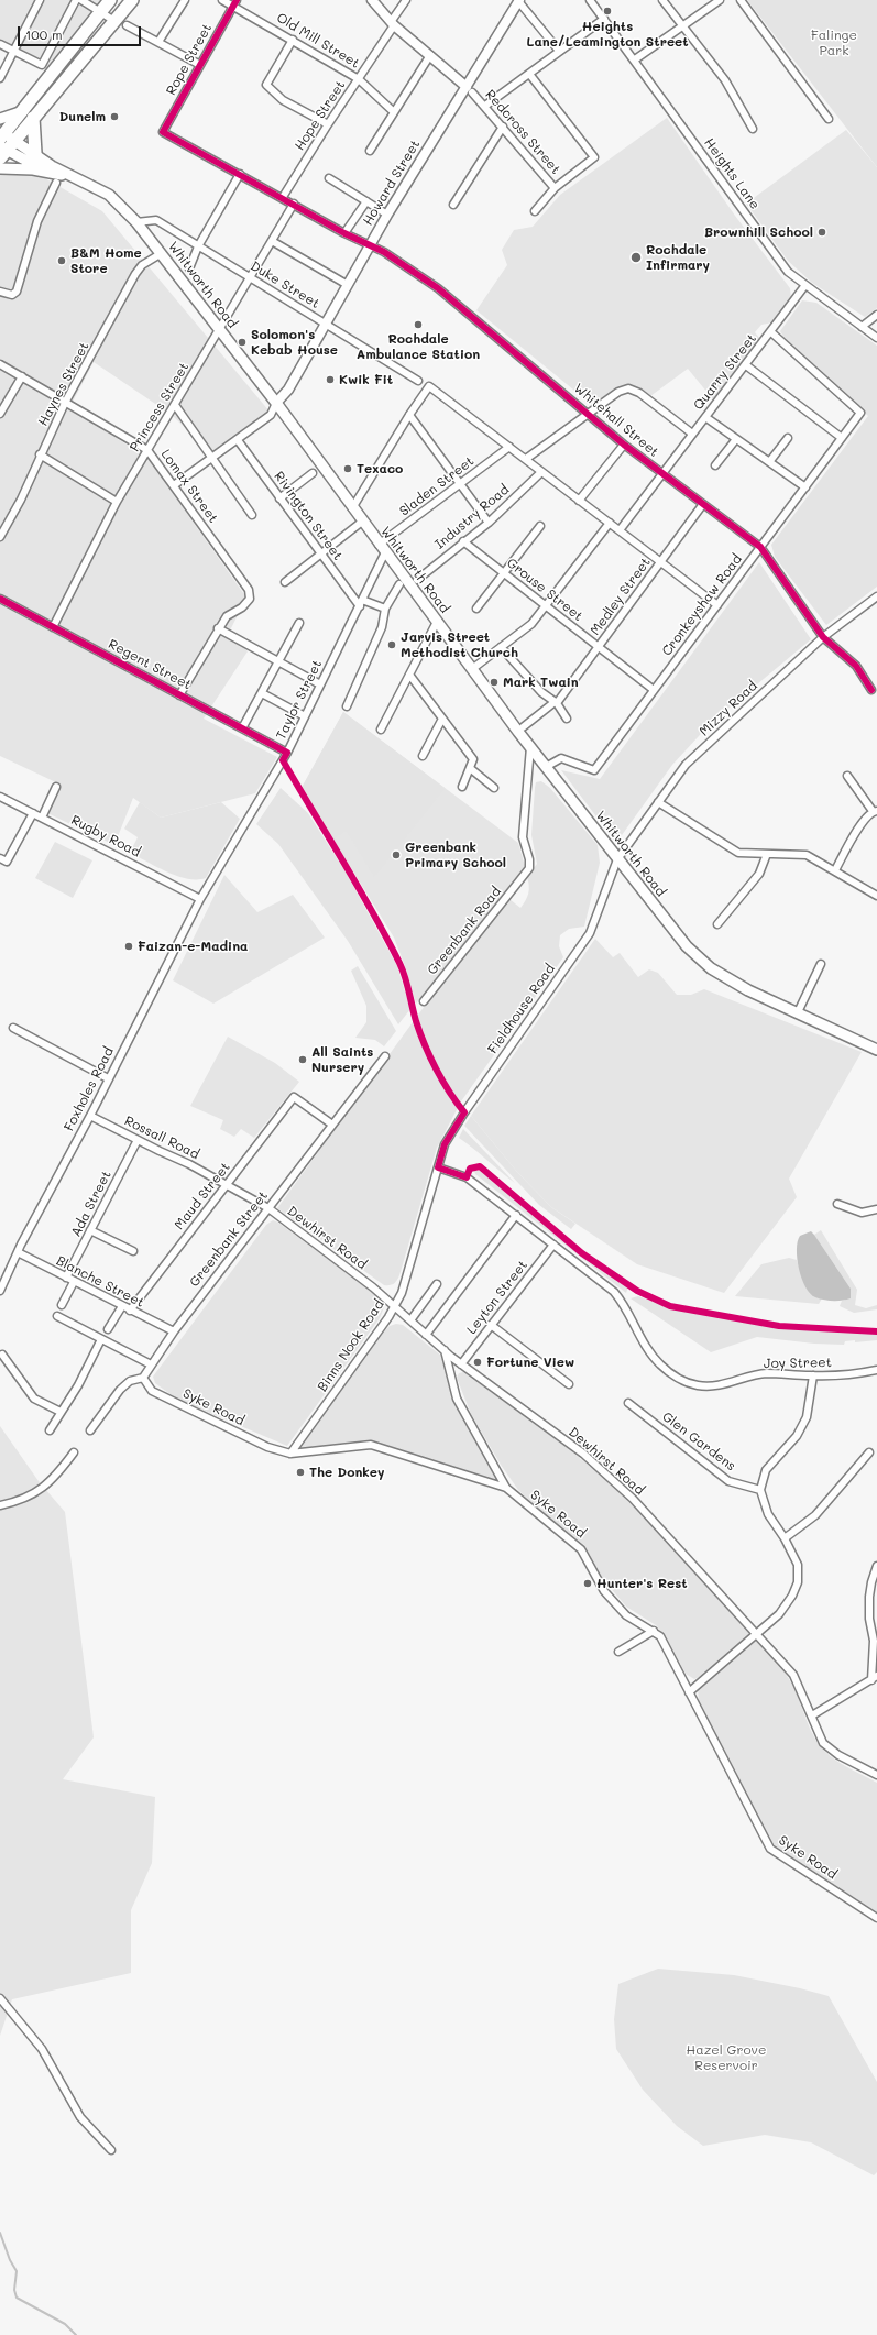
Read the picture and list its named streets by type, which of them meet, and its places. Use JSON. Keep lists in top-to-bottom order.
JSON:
{
  "streets": {
    "main road": ["Whitworth Road"],
    "street": [
      "Old Mill Street",
      "Rope Street",
      "Hope Street",
      "Redcross Street",
      "Heights Lane",
      "Howard Street",
      "Duke Street",
      "Quarry Street",
      "Haynes Street",
      "Princess Street",
      "Whitehall Street",
      "Lomax Street",
      "Sladen Street",
      "Rivington Street",
      "Industry Road",
      "Grouse Street",
      "Medley Street",
      "Cronkeyshaw Road",
      "Regent Street",
      "Taylor Street",
      "Mizzy Road",
      "Rugby Road",
      "Greenbank Road",
      "Fieldhouse Road",
      "Foxholes Road",
      "Rossall Road",
      "Maud Street",
      "Ada Street",
      "Dewhirst Road",
      "Greenbank Street",
      "Blanche Street",
      "Leyton Street",
      "Binns Nook Road",
      "Joy Street",
      "Syke Road",
      "Glen Gardens"
    ]
  },
  "crossings": [
    ["Old Mill Street", "Rope Street"],
    ["Old Mill Street", "Hope Street"],
    ["Rope Street", "Whitehall Street"],
    ["Hope Street", "Redcross Street"],
    ["Hope Street", "Whitehall Street"],
    ["Redcross Street", "Howard Street"],
    ["Heights Lane", "Quarry Street"],
    ["Howard Street", "Whitworth Road"],
    ["Howard Street", "Duke Street"],
    ["Howard Street", "Whitehall Street"],
    ["Whitworth Road", "Duke Street"],
    ["Whitworth Road", "Haynes Street"],
    ["Whitworth Road", "Princess Street"],
    ["Whitworth Road", "Sladen Street"],
    ["Whitworth Road", "Cronkeyshaw Road"],
    ["Whitworth Road", "Taylor Street"],
    ["Whitworth Road", "Mizzy Road"],
    ["Whitworth Road", "Greenbank Road"],
    ["Whitworth Road", "Fieldhouse Road"],
    ["Duke Street", "Princess Street"],
    ["Quarry Street", "Whitehall Street"],
    ["Quarry Street", "Cronkeyshaw Road"],
    ["Haynes Street", "Lomax Street"],
    ["Princess Street", "Whitehall Street"],
    ["Princess Street", "Lomax Street"],
    ["Princess Street", "Regent Street"],
    ["Whitehall Street", "Medley Street"],
    ["Whitehall Street", "Cronkeyshaw Road"],
    ["Whitehall Street", "Mizzy Road"],
    ["Rivington Street", "Taylor Street"],
    ["Industry Road", "Grouse Street"],
    ["Grouse Street", "Medley Street"],
    ["Grouse Street", "Cronkeyshaw Road"],
    ["Regent Street", "Taylor Street"],
    ["Taylor Street", "Rugby Road"],
    ["Taylor Street", "Foxholes Road"],
    ["Mizzy Road", "Fieldhouse Road"],
    ["Rugby Road", "Foxholes Road"],
    ["Fieldhouse Road", "Binns Nook Road"],
    ["Fieldhouse Road", "Joy Street"],
    ["Foxholes Road", "Rossall Road"],
    ["Foxholes Road", "Blanche Street"],
    ["Rossall Road", "Maud Street"],
    ["Rossall Road", "Ada Street"],
    ["Rossall Road", "Dewhirst Road"],
    ["Rossall Road", "Greenbank Street"],
    ["Maud Street", "Greenbank Street"],
    ["Maud Street", "Blanche Street"],
    ["Ada Street", "Blanche Street"],
    ["Dewhirst Road", "Greenbank Street"],
    ["Dewhirst Road", "Leyton Street"],
    ["Dewhirst Road", "Binns Nook Road"],
    ["Greenbank Street", "Blanche Street"],
    ["Greenbank Street", "Syke Road"],
    ["Leyton Street", "Joy Street"],
    ["Binns Nook Road", "Joy Street"],
    ["Binns Nook Road", "Syke Road"]
  ],
  "parks": ["Falinge Park", "Hazel Grove Reservoir"],
  "places": [
    "Heights Lane/Leamington Street",
    "Dunelm",
    "Brownhill School",
    "Rochdale Infirmary",
    "B&M Home Store",
    "Rochdale Ambulance Station",
    "Solomon's Kebab House",
    "Kwik Fit",
    "Texaco",
    "Jarvis Street Methodist Church",
    "Mark Twain",
    "Greenbank Primary School",
    "Faizan-e-Madina",
    "All Saints Nursery",
    "Fortune View",
    "The Donkey",
    "Hunter's Rest"
  ],
  "scale_bar": "100 m"
}
